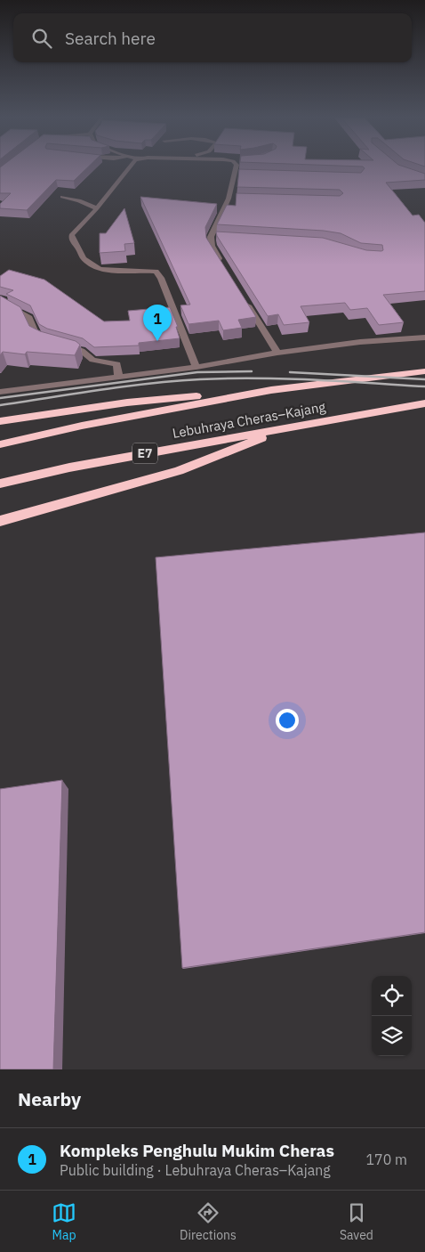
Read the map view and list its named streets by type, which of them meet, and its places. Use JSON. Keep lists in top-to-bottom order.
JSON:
{
  "streets": {
    "highway": ["Lebuhraya Cheras–Kajang", "E7"]
  },
  "page": {
    "search": "Search here",
    "pins": "1",
    "heading": "Nearby",
    "list": [
      {
        "mark": "1",
        "name": "Kompleks Penghulu Mukim Cheras",
        "note": "Public building · Lebuhraya Cheras–Kajang",
        "value": "170 m"
      }
    ],
    "nav": ["Map", "Directions", "Saved"]
  }
}
